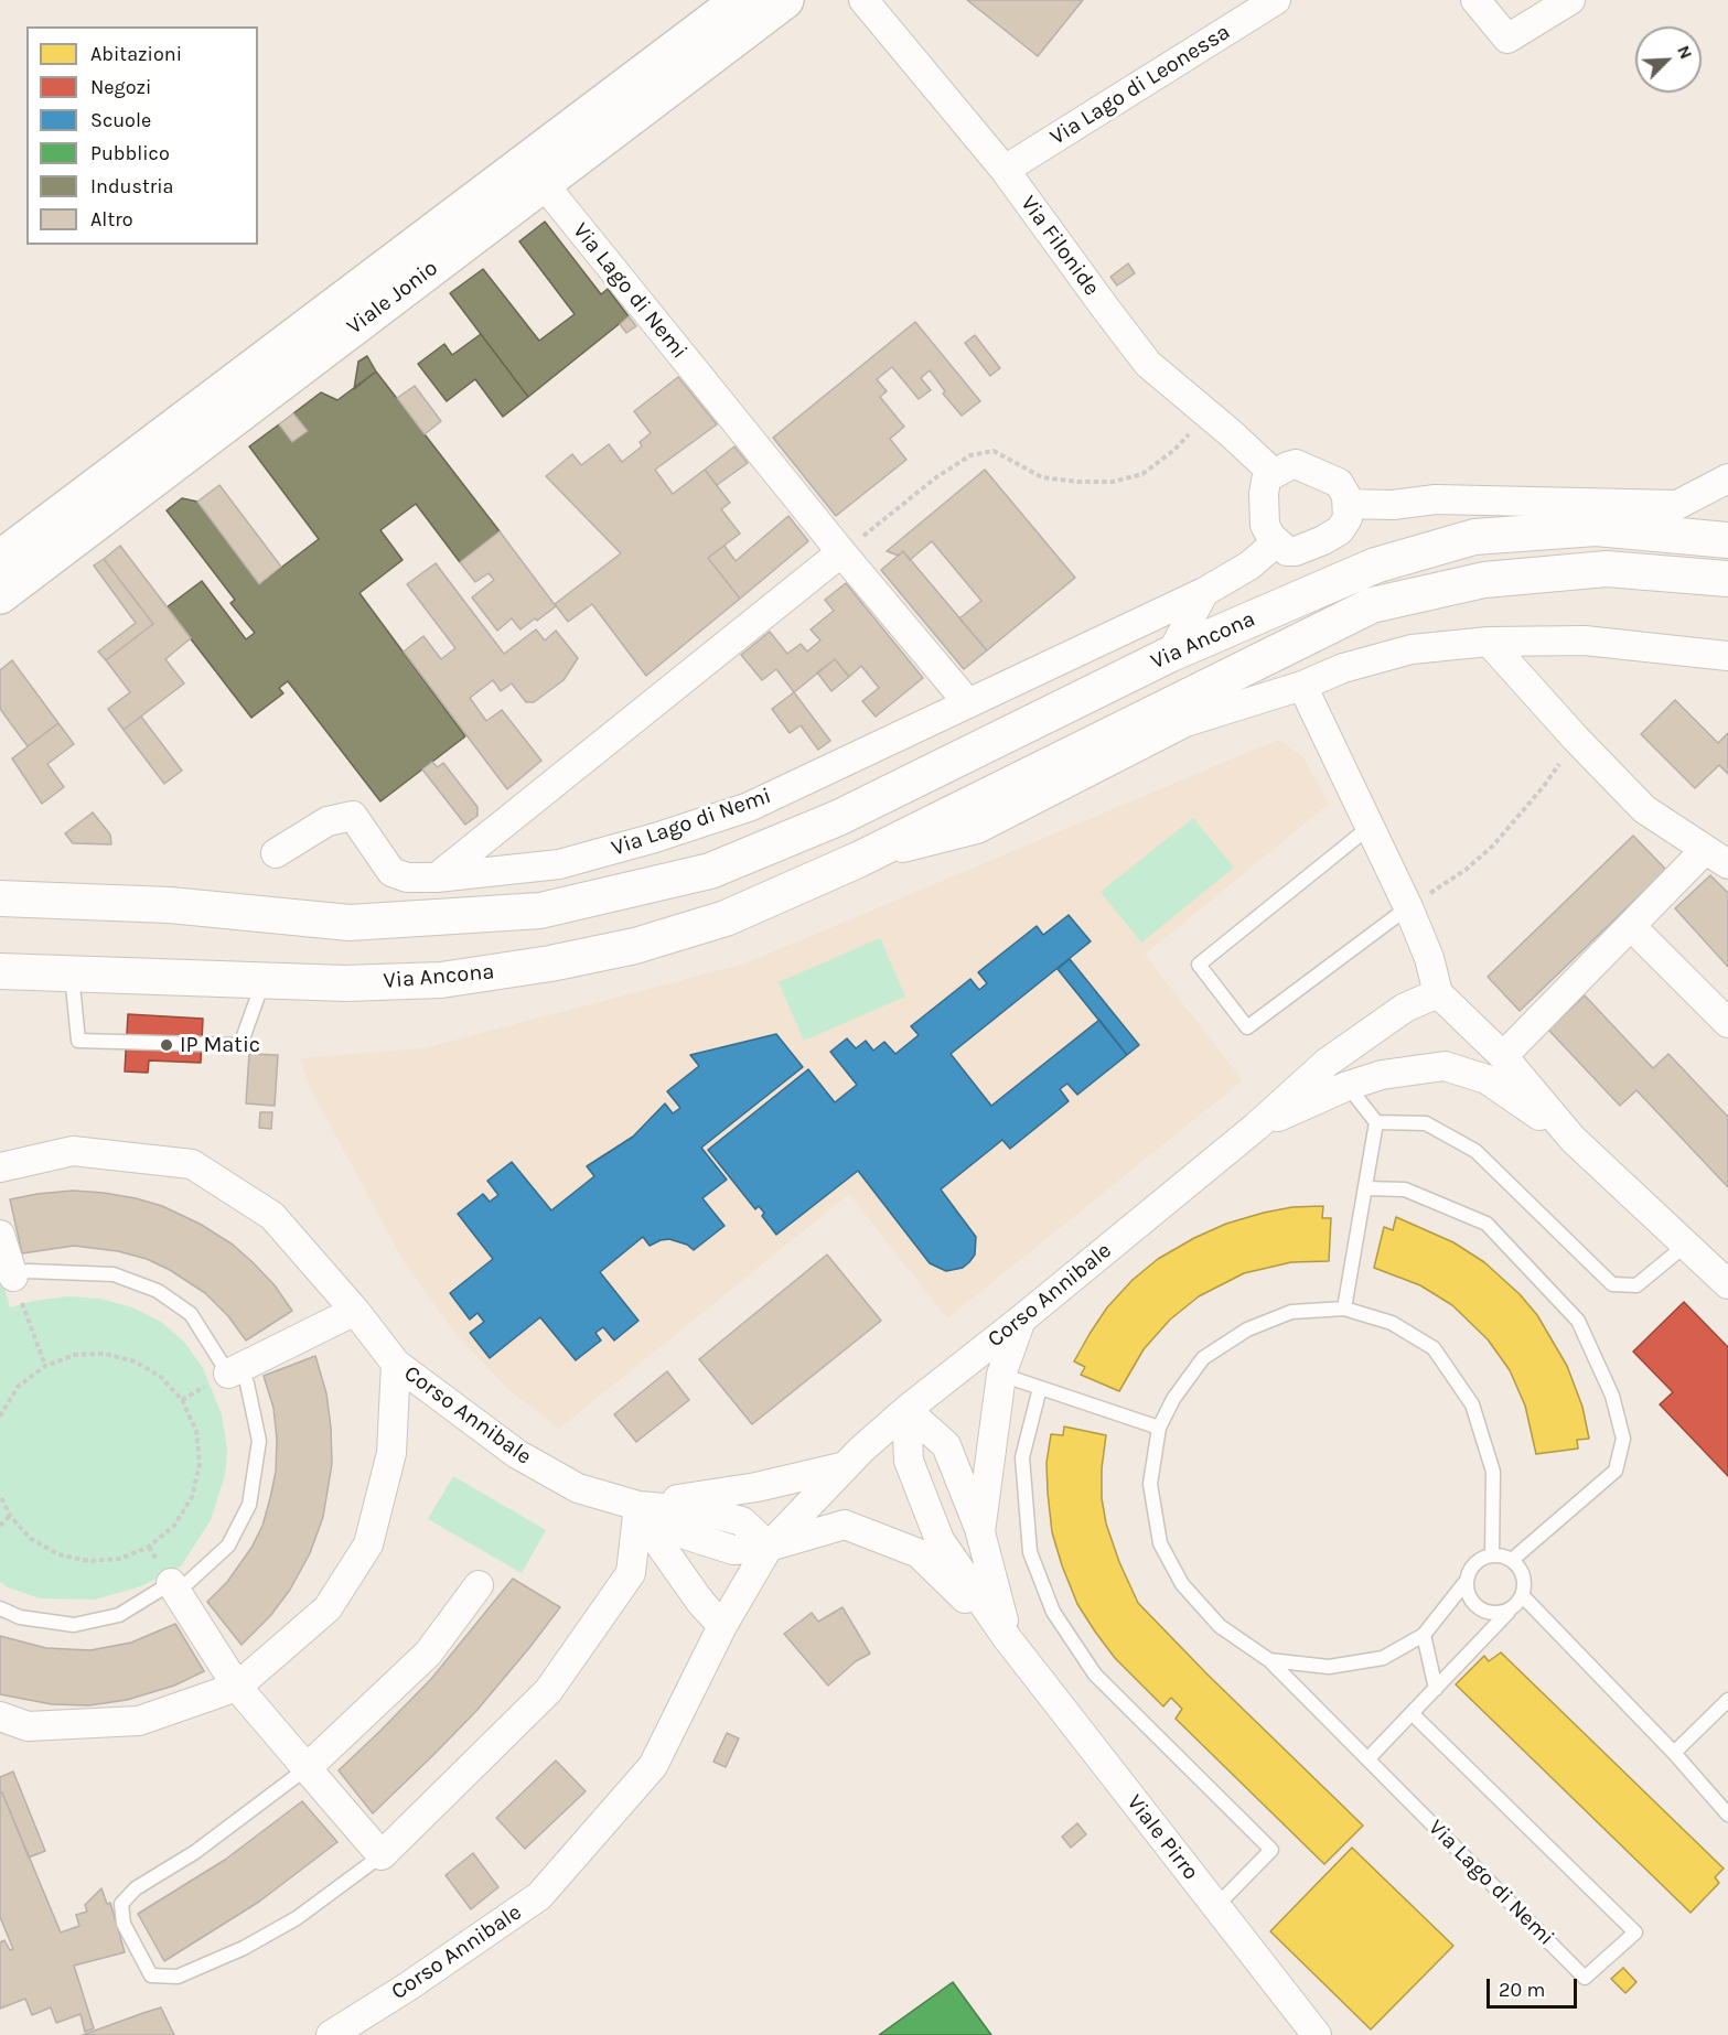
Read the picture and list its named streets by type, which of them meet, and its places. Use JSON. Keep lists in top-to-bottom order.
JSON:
{
  "streets": {
    "main road": ["Viale Jonio"],
    "street": [
      "Via Lago di Leonessa",
      "Via Filonide",
      "Via Lago di Nemi",
      "Via Ancona",
      "Corso Annibale",
      "Viale Pirro"
    ]
  },
  "crossings": [
    ["Via Lago di Leonessa", "Via Filonide"],
    ["Via Filonide", "Via Lago di Nemi"],
    ["Via Lago di Nemi", "Viale Jonio"],
    ["Corso Annibale", "Viale Pirro"]
  ],
  "places": ["IP Matic"],
  "legend": [
    "Abitazioni",
    "Negozi",
    "Scuole",
    "Pubblico",
    "Industria",
    "Altro"
  ],
  "scale_bar": "20 m",
  "north": "top right"
}
